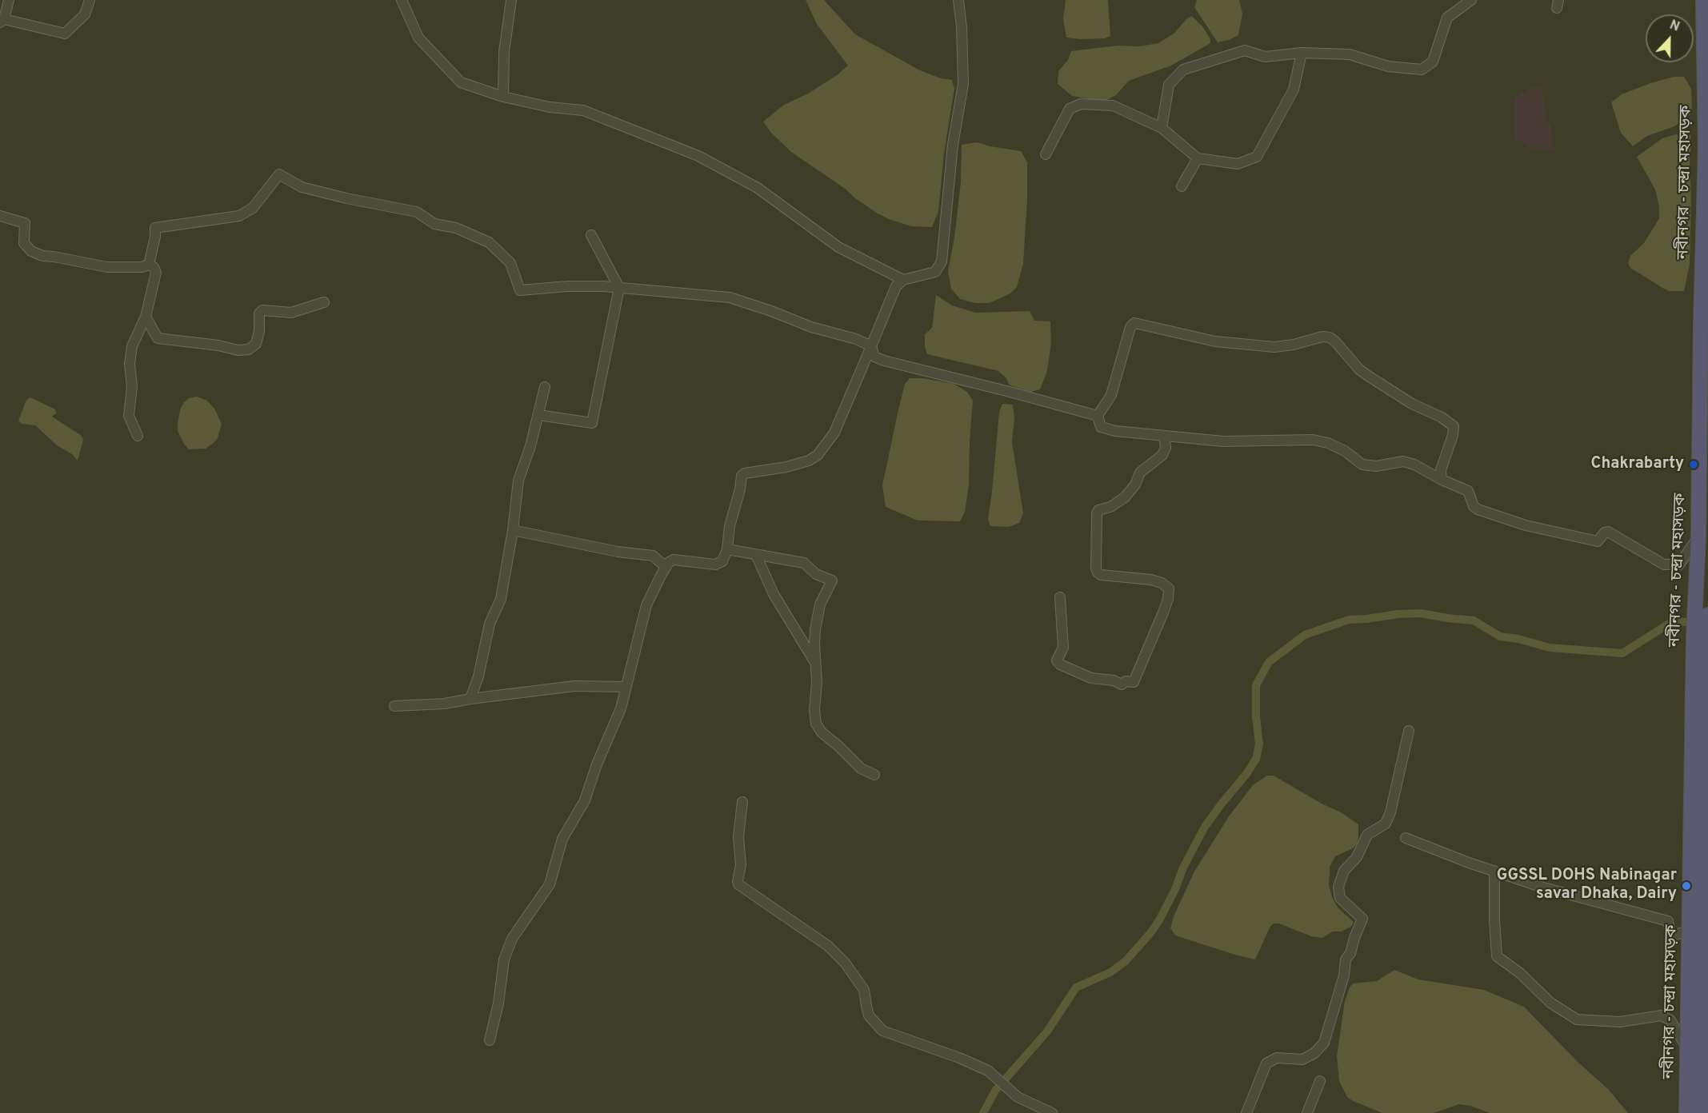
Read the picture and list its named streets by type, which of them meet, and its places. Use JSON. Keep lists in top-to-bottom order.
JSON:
{
  "streets": {
    "highway": ["নবীনগর - চন্দ্রা মহাসড়ক"]
  },
  "places": ["Chakrabarty", "GGSSL DOHS Nabinagar savar Dhaka, Dairy"],
  "north": "top"
}
